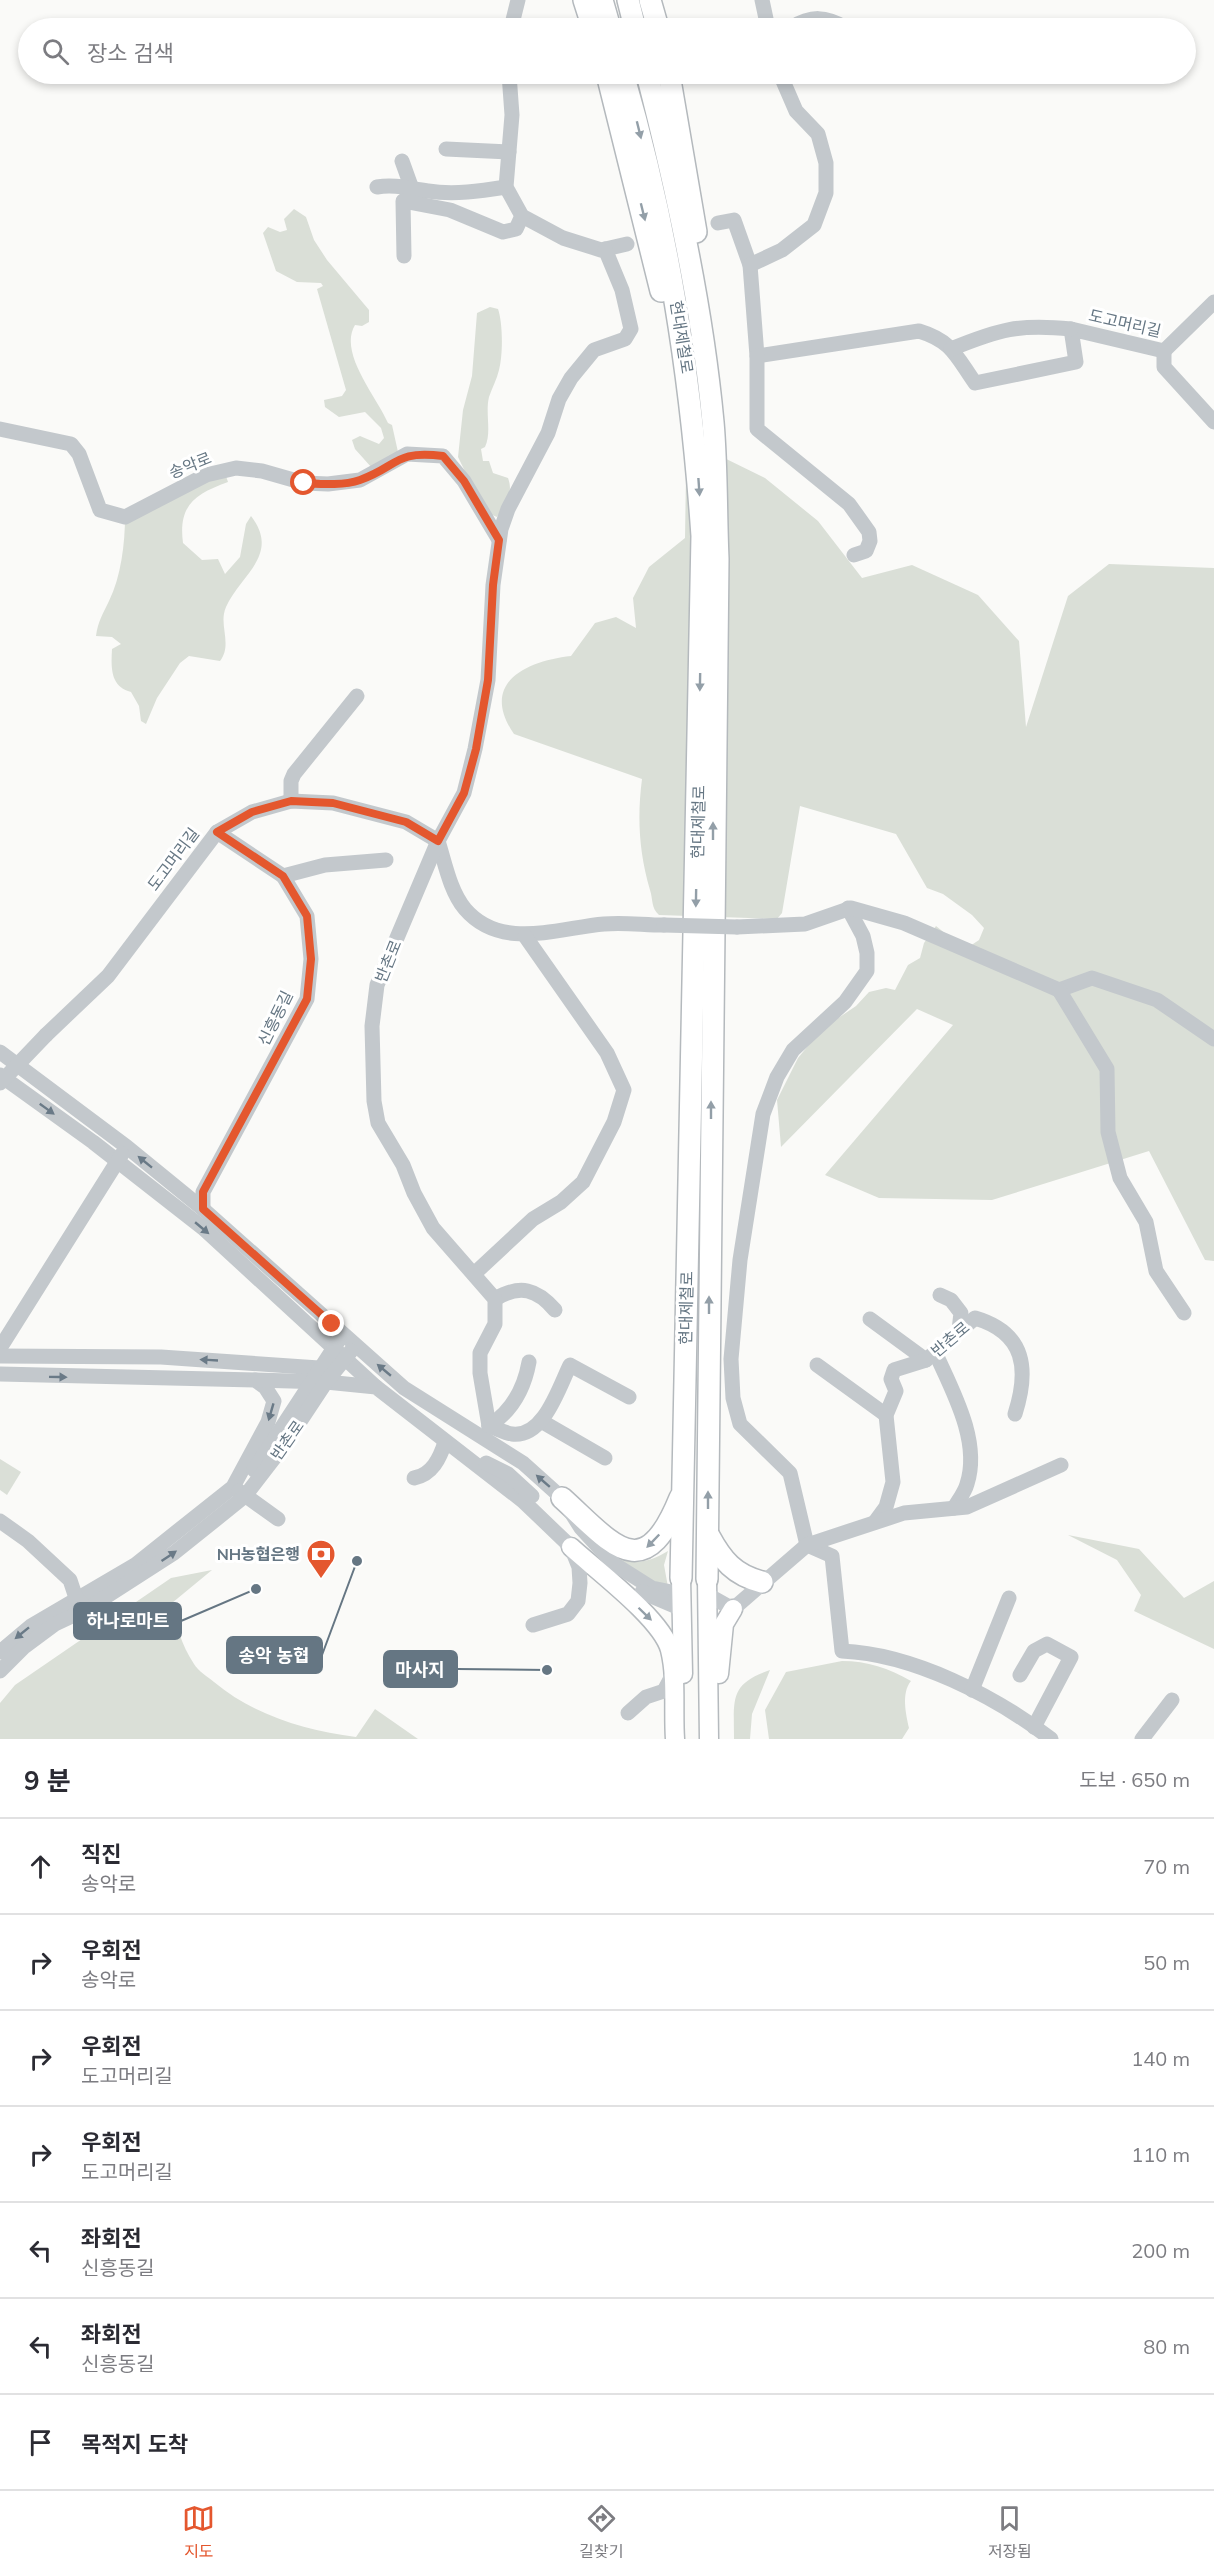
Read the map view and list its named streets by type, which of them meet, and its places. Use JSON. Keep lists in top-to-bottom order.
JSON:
{
  "streets": {
    "highway": ["현대제철로"],
    "street": [
      "도고머리길",
      "송악로",
      "반촌로",
      "신흥동길"
    ]
  },
  "crossings": [
    ["도고머리길", "반촌로"],
    ["도고머리길", "신흥동길"]
  ],
  "places": {
    "other": ["송악 농협", "하나로마트", "마사지"],
    "bank": ["NH농협은행"]
  },
  "page": {
    "search": "장소 검색",
    "heading": ["9 분", "도보 · 650 m"],
    "list": [
      ["직진", "송악로", "70 m"],
      ["우회전", "송악로", "50 m"],
      ["우회전", "도고머리길", "140 m"],
      ["우회전", "도고머리길", "110 m"],
      ["좌회전", "신흥동길", "200 m"],
      ["좌회전", "신흥동길", "80 m"],
      "목적지 도착"
    ],
    "nav": ["지도", "길찾기", "저장됨"]
  }
}
